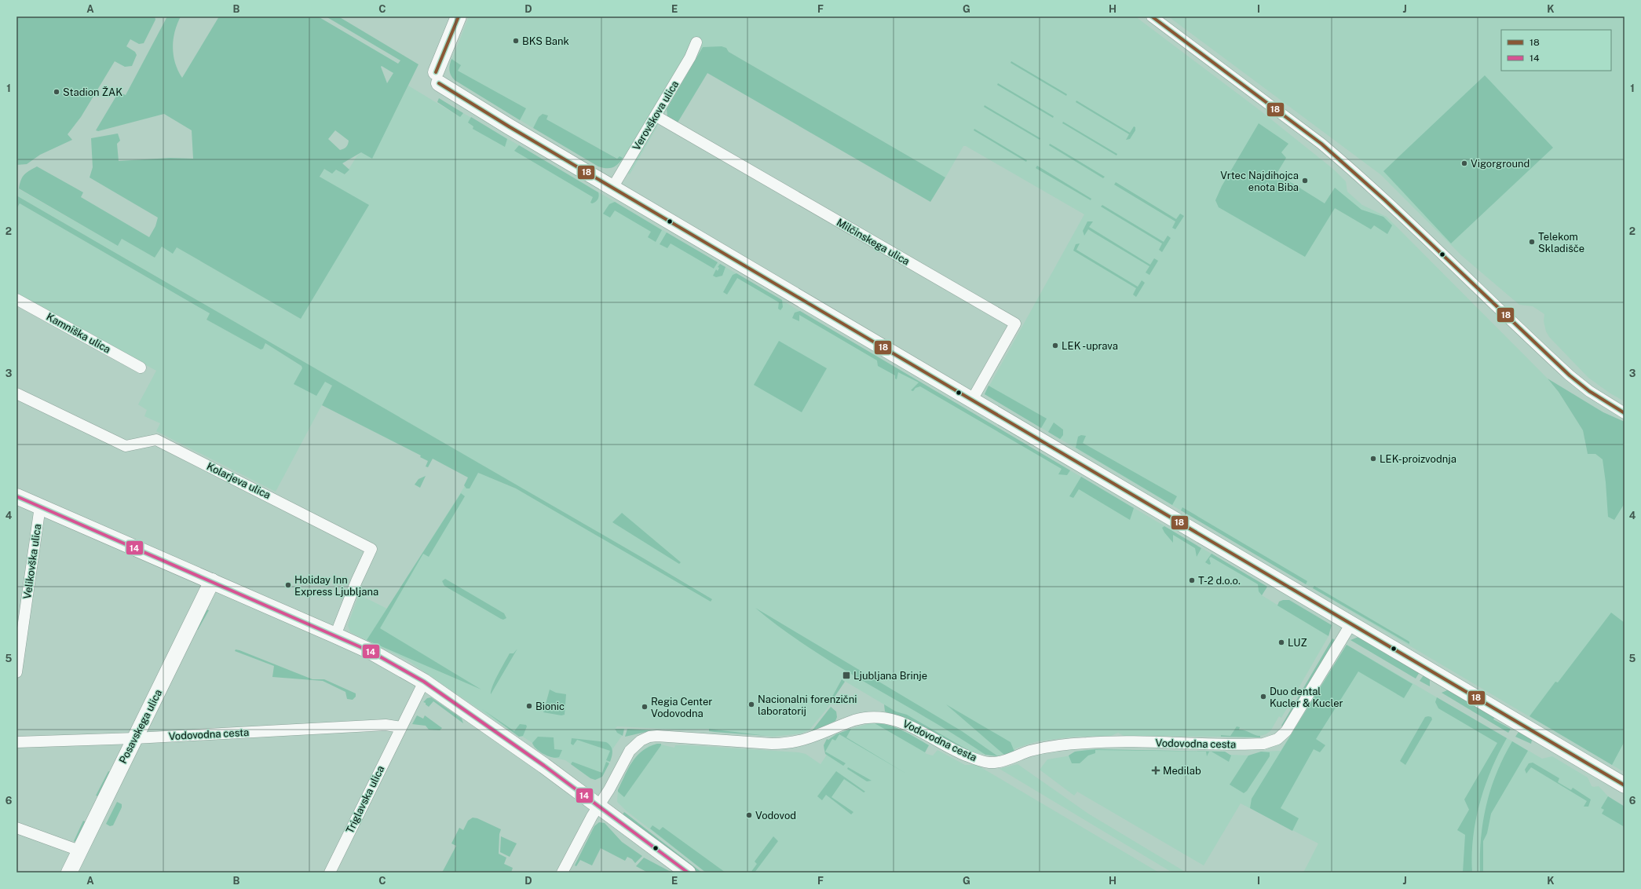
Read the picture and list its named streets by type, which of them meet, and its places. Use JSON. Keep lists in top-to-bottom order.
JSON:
{
  "streets": {
    "street": [
      "Verovškova ulica",
      "Milčinskega ulica",
      "Kamniška ulica",
      "Kolarjeva ulica",
      "Velikovška ulica",
      "Posavskega ulica",
      "Vodovodna cesta",
      "Triglavska ulica"
    ]
  },
  "crossings": [
    ["Verovškova ulica", "Milčinskega ulica"],
    ["Posavskega ulica", "Vodovodna cesta"],
    ["Vodovodna cesta", "Triglavska ulica"]
  ],
  "places": {
    "other": [
      "BKS Bank",
      "Stadion ŽAK",
      "Vigorground",
      "Vrtec Najdihojca enota Biba",
      "Telekom Skladišče",
      "LEK -uprava",
      "LEK-proizvodnja",
      "T-2 d.o.o.",
      "Holiday Inn Express Ljubljana",
      "LUZ",
      "Duo dental Kucler & Kucler",
      "Nacionalni forenzični laboratorij",
      "Bionic",
      "Regia Center Vodovodna",
      "Vodovod"
    ],
    "transit": ["Ljubljana Brinje"],
    "health": ["Medilab"]
  },
  "lines": ["transit line 18", "transit line 14"],
  "legend": ["18", "14"],
  "grid": {
    "columns": [
      "A",
      "B",
      "C",
      "D",
      "E",
      "F",
      "G",
      "H",
      "I",
      "J",
      "K"
    ],
    "rows": [
      "1",
      "2",
      "3",
      "4",
      "5",
      "6"
    ]
  }
}
